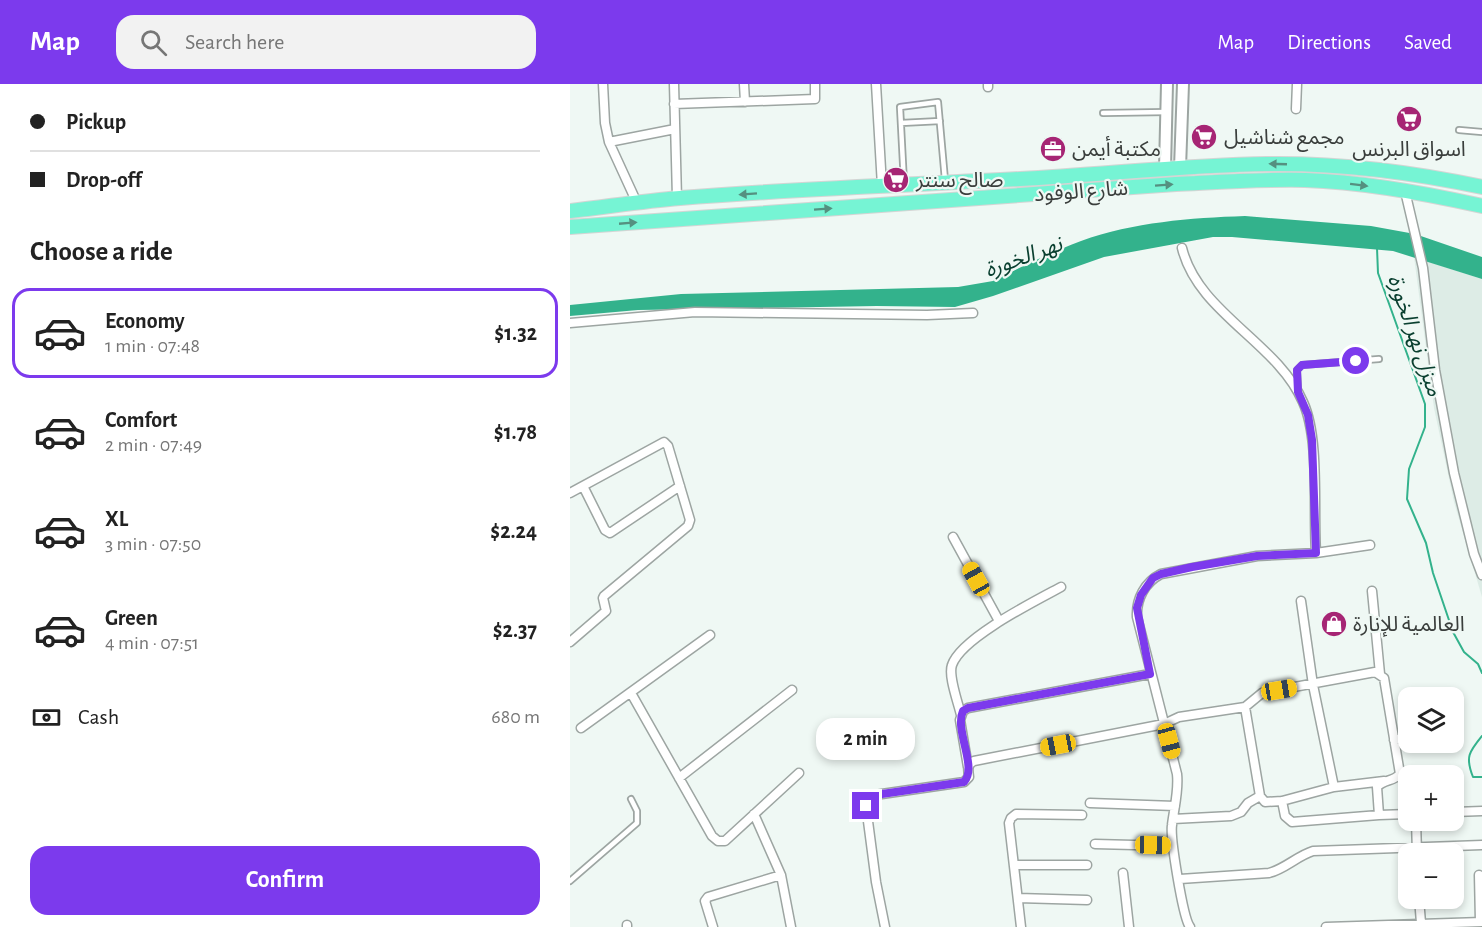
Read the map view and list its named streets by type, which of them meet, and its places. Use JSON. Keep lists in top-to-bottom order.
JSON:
{
  "streets": {
    "main road": ["شارع الوفود"]
  },
  "water": ["نهر الخورة", "مبزل نهر الخورة"],
  "places": {
    "supermarket": ["اسواق البرنس", "مجمع شناشيل", "صالح سنتر"],
    "office": ["مكتبة أيمن"],
    "shop": ["العالمية للإنارة"]
  },
  "page": {
    "header": "Map",
    "search": "Search here",
    "nav": ["Map", "Directions", "Saved"],
    "banner": ["Pickup", "Drop-off"],
    "heading": "Choose a ride",
    "list": [
      {
        "name": "Economy",
        "note": "1 min · 07:48",
        "value": "$1.32"
      },
      {
        "name": "Comfort",
        "note": "2 min · 07:49",
        "value": "$1.78"
      },
      {
        "name": "XL",
        "note": "3 min · 07:50",
        "value": "$2.24"
      },
      {
        "name": "Green",
        "note": "4 min · 07:51",
        "value": "$2.37"
      }
    ],
    "pay": ["Cash", "680 m"],
    "map_buttons": ["+", "−"],
    "bubble": "2 min",
    "buttons": "Confirm"
  }
}
